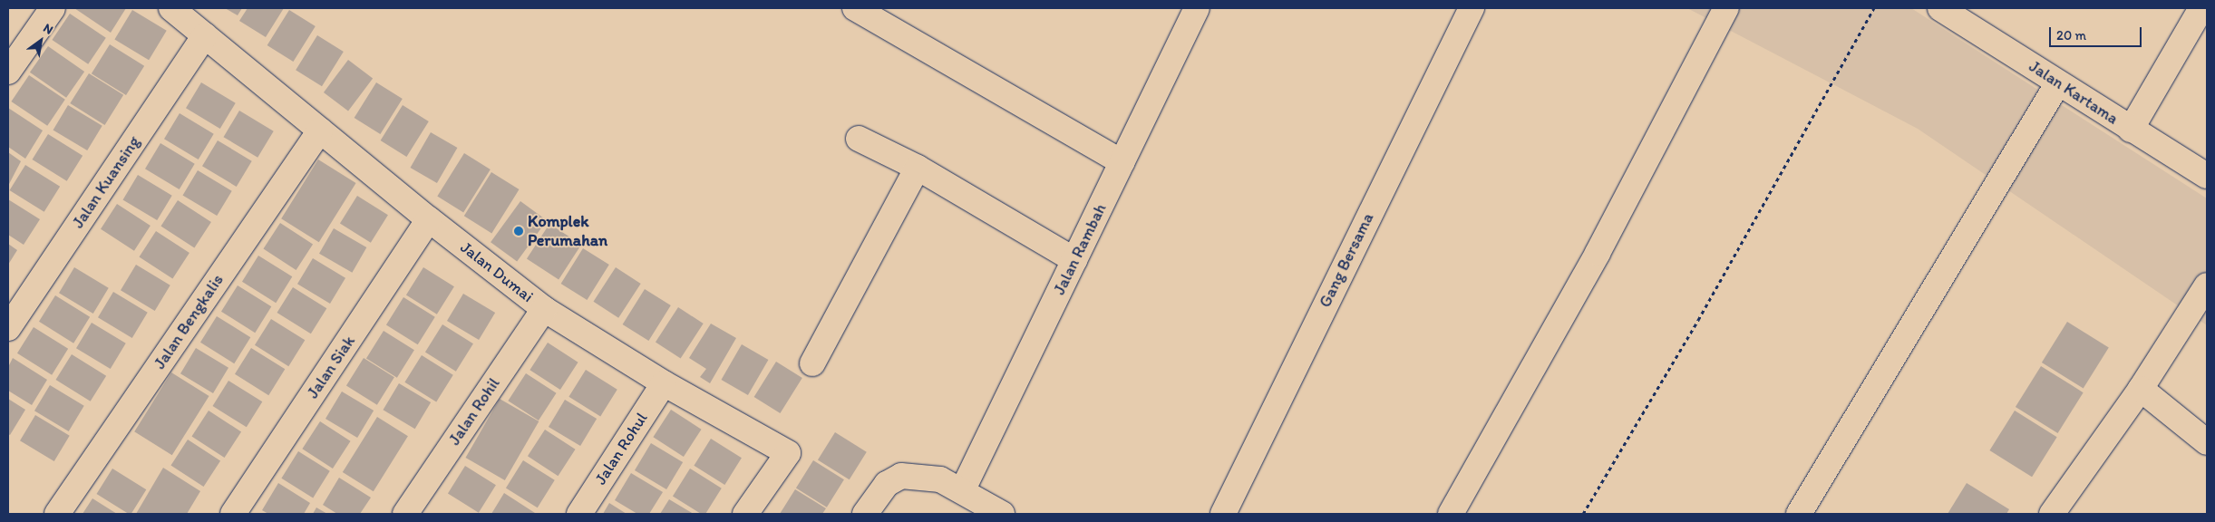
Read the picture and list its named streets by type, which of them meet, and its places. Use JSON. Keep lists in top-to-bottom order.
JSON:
{
  "streets": {
    "street": [
      "Jalan Kartama",
      "Jalan Kuansing",
      "Jalan Rambah",
      "Gang Bersama",
      "Jalan Dumai",
      "Jalan Bengkalis",
      "Jalan Siak",
      "Jalan Rohil",
      "Jalan Rohul"
    ]
  },
  "crossings": [
    ["Jalan Kuansing", "Jalan Dumai"],
    ["Jalan Dumai", "Jalan Bengkalis"],
    ["Jalan Dumai", "Jalan Siak"],
    ["Jalan Dumai", "Jalan Rohil"],
    ["Jalan Dumai", "Jalan Rohul"]
  ],
  "places": ["Komplek Perumahan"],
  "scale_bar": "20 m",
  "north": "top right"
}
